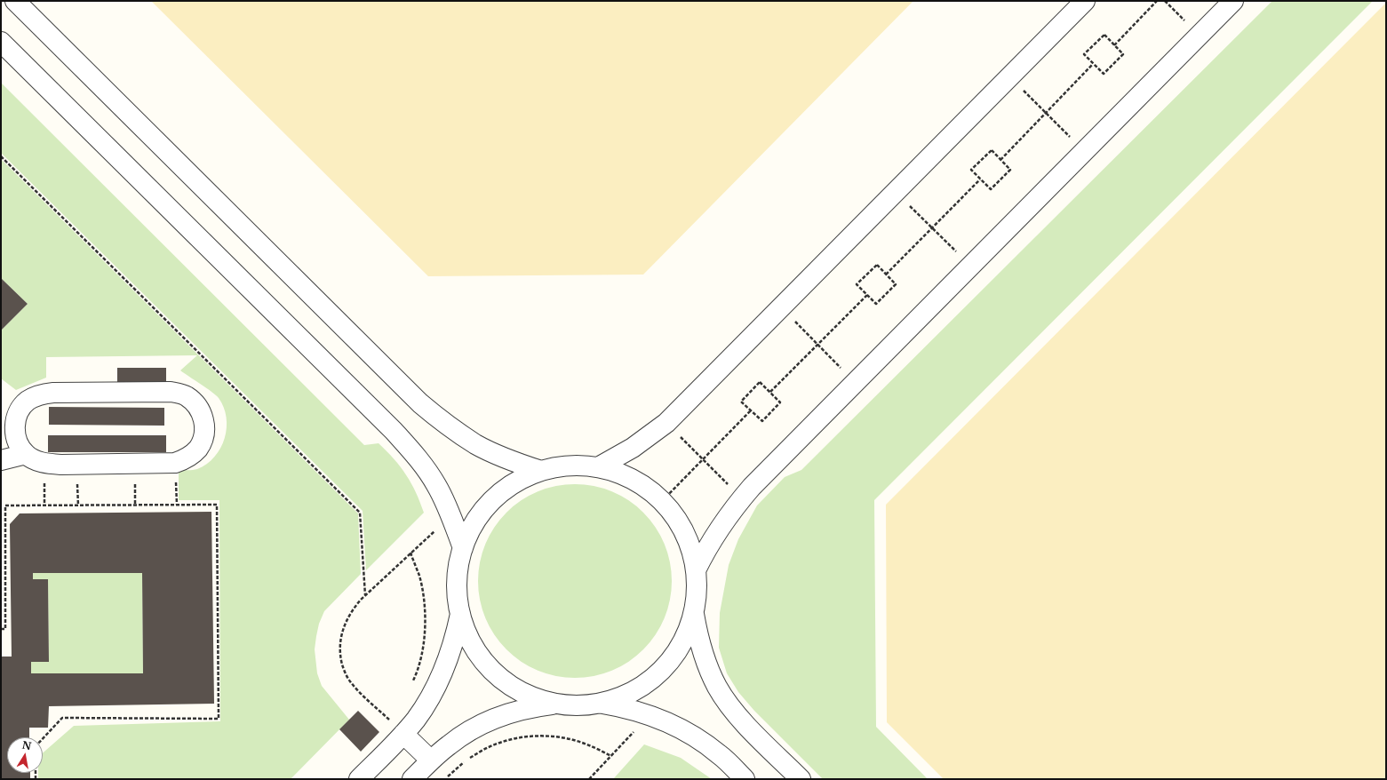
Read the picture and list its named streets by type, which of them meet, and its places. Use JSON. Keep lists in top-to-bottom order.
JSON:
{
  "north": "top"
}
